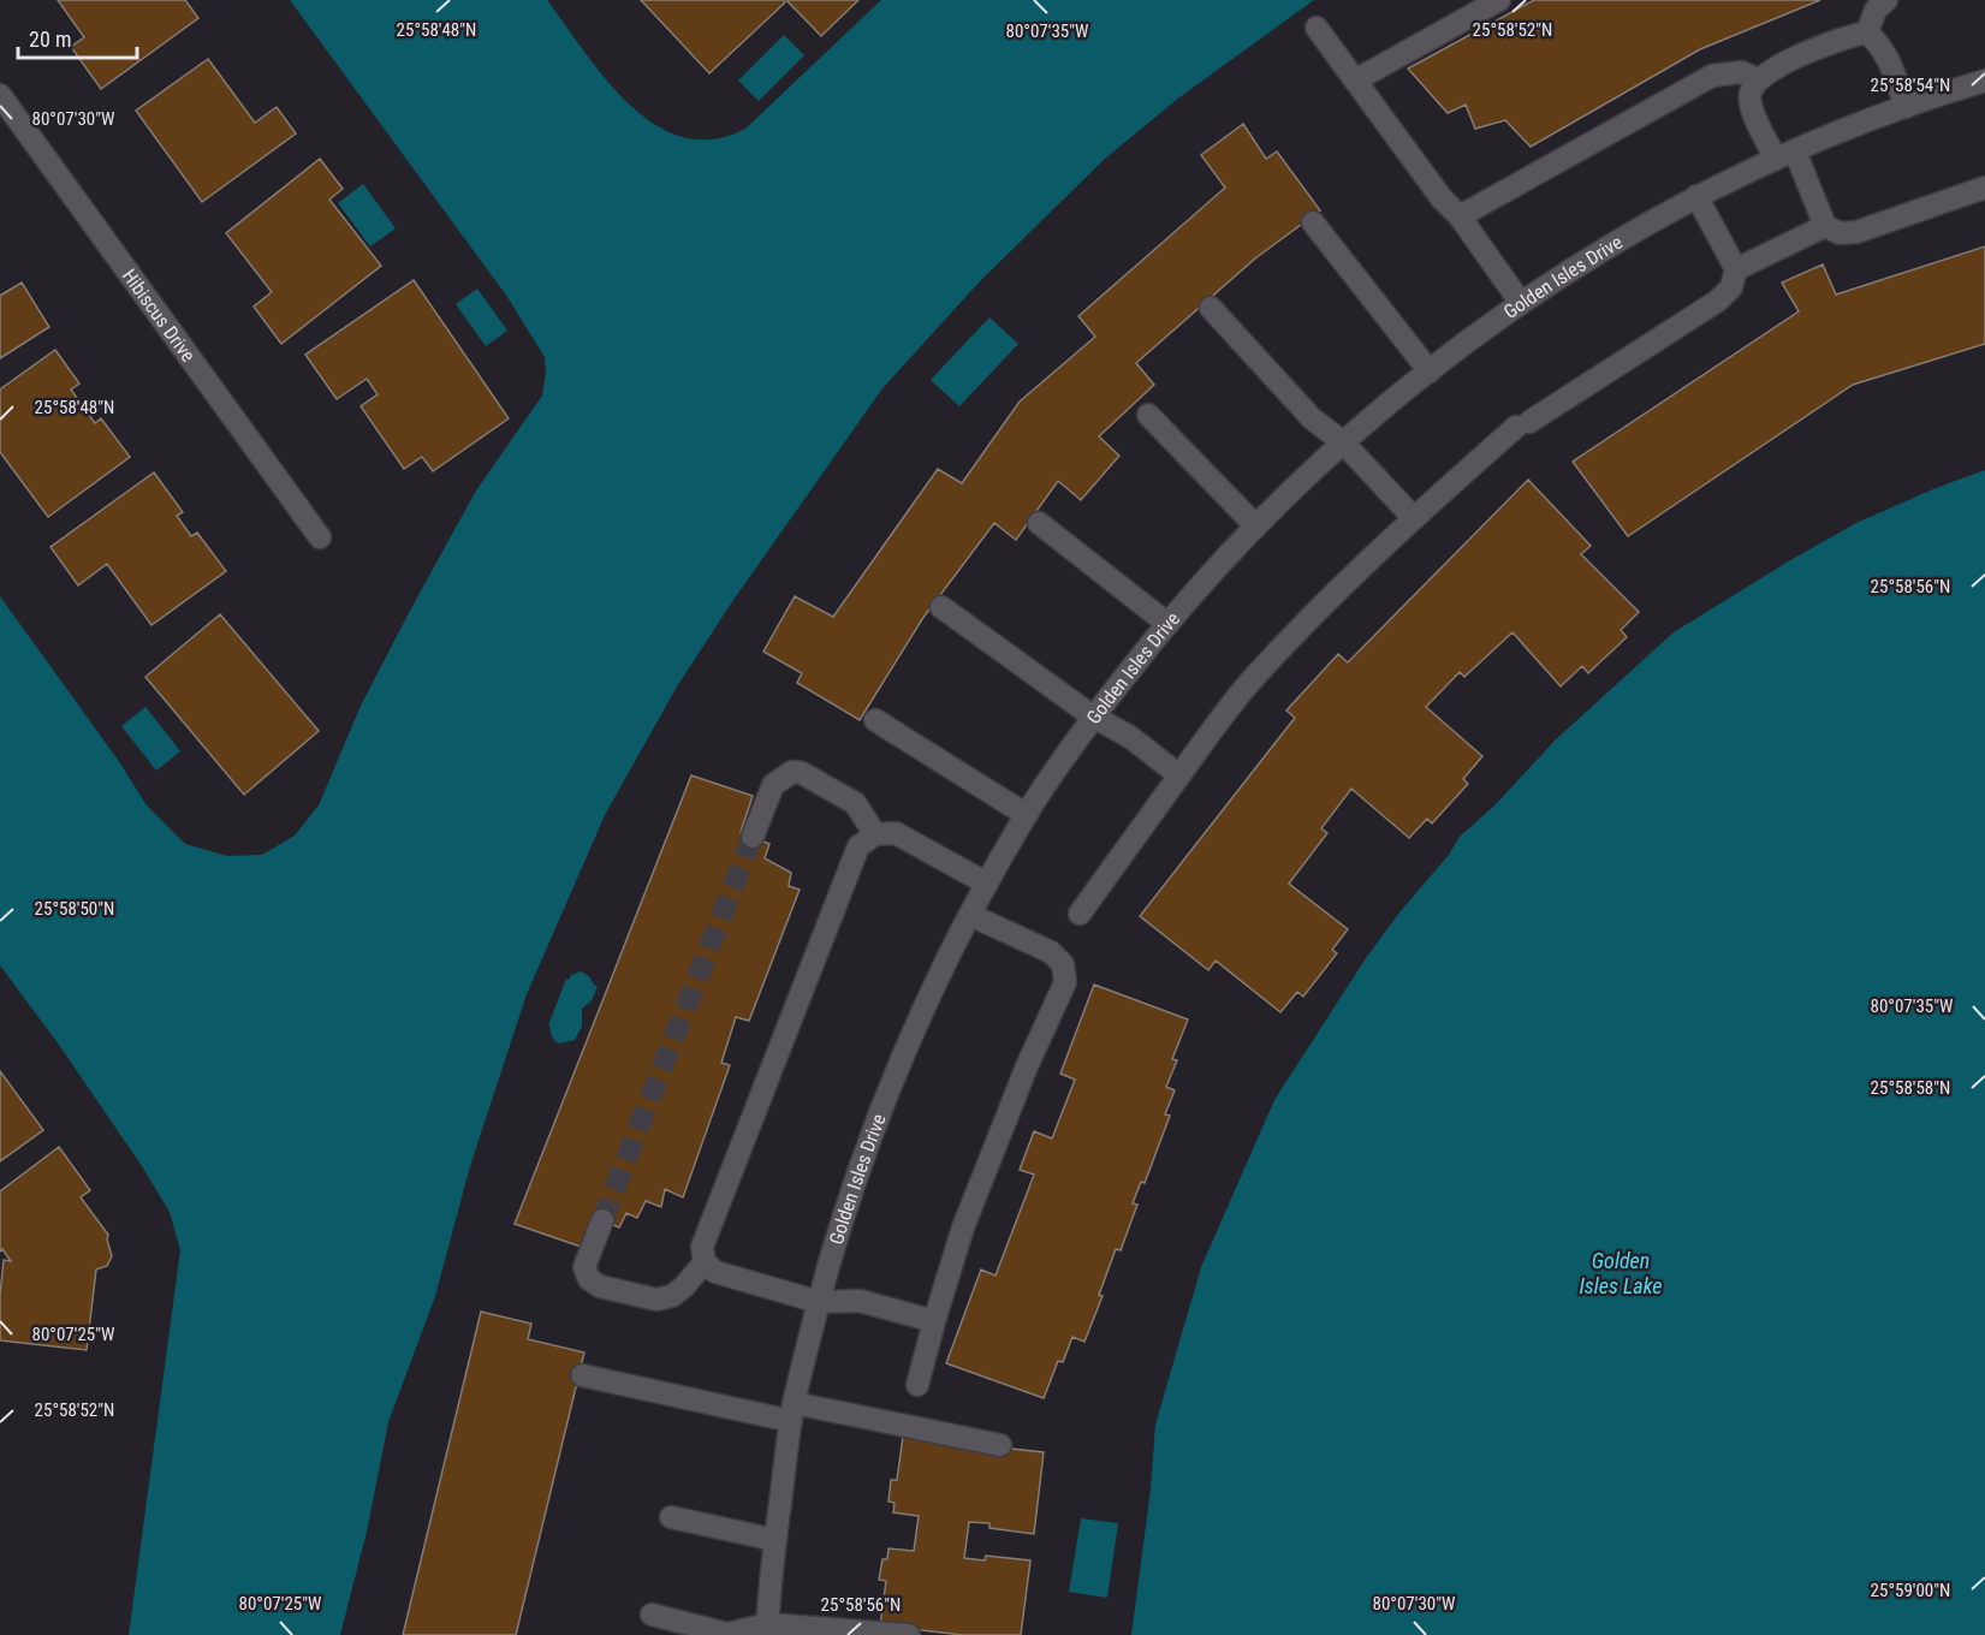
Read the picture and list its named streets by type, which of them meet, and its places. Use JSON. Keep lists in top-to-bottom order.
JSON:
{
  "streets": {
    "street": ["Golden Isles Drive", "Hibiscus Drive"]
  },
  "water": ["Golden Isles Lake"],
  "scale_bar": "20 m",
  "coordinates": [
    "25°58'48\"N",
    "25°58'52\"N",
    "80°07'35\"W",
    "25°58'54\"N",
    "80°07'30\"W",
    "25°58'56\"N",
    "25°58'50\"N",
    "25°58'58\"N",
    "80°07'25\"W",
    "25°59'00\"N"
  ]
}
